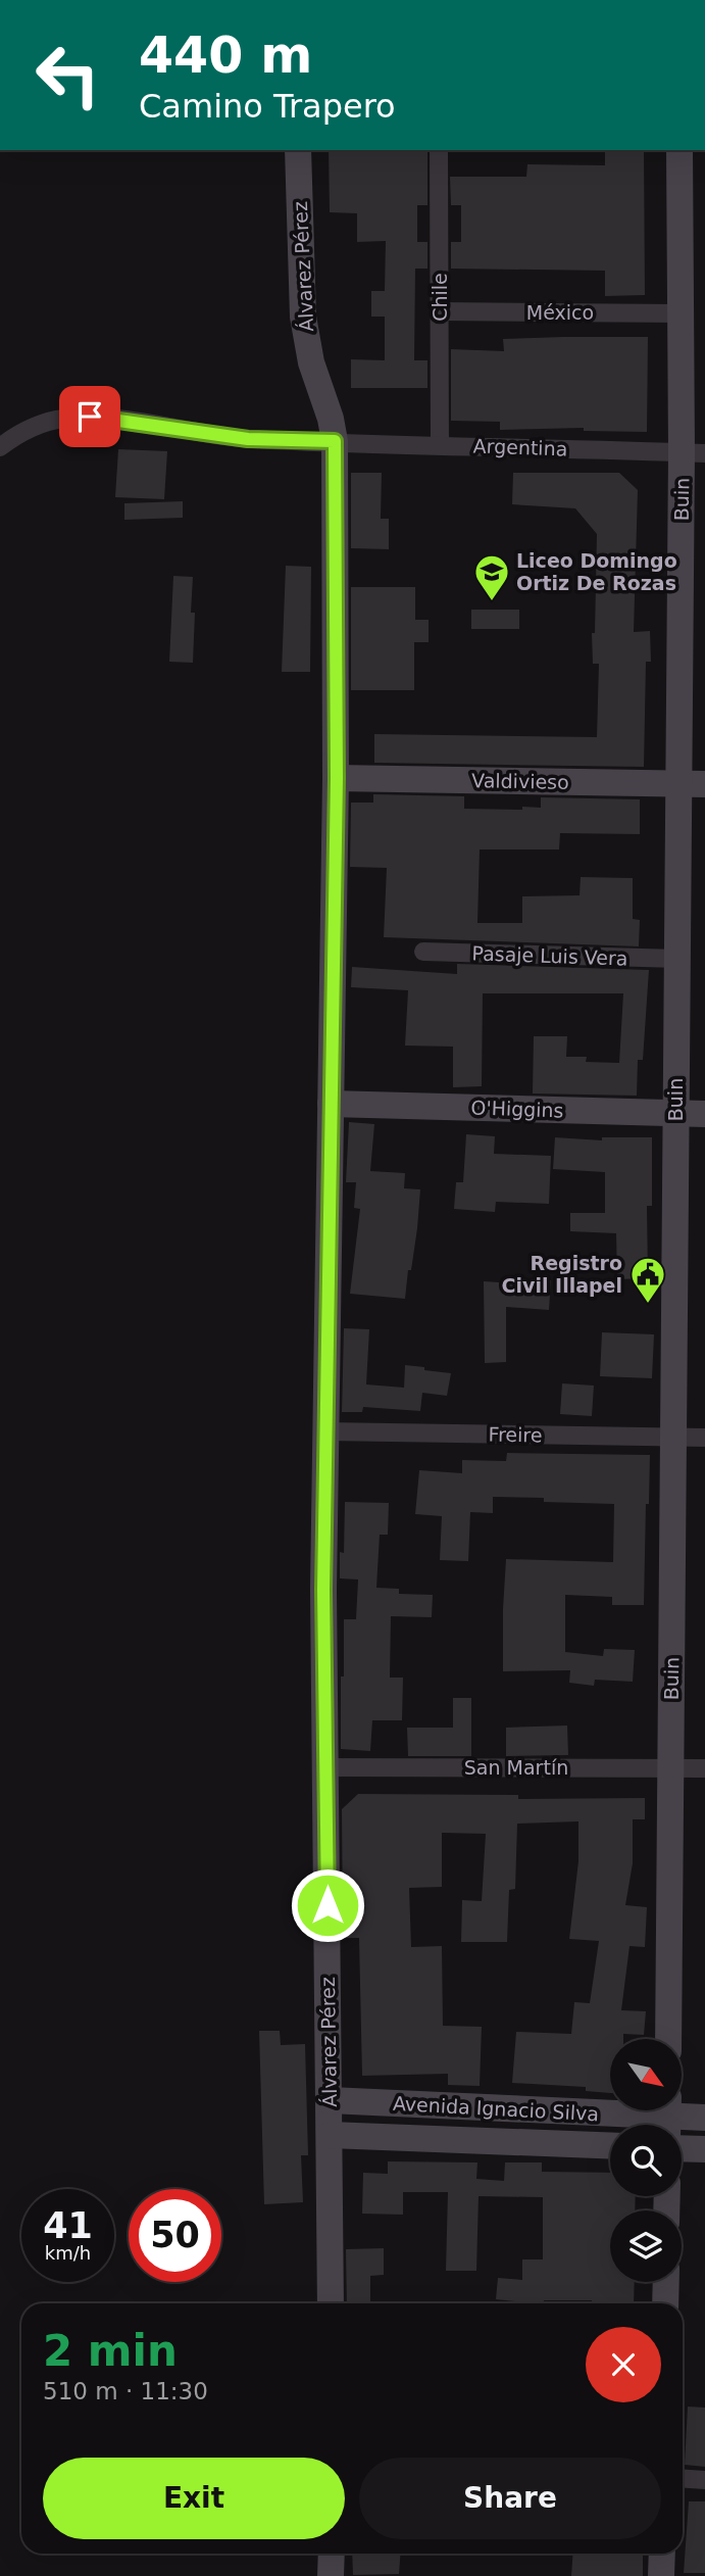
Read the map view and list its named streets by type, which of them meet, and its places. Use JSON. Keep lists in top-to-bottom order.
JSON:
{
  "streets": {
    "main road": [
      "Álvarez Pérez",
      "Buin",
      "Valdivieso",
      "O'Higgins",
      "Avenida Ignacio Silva"
    ],
    "street": [
      "Chile",
      "México",
      "Argentina",
      "Pasaje Luis Vera",
      "Freire",
      "San Martín"
    ]
  },
  "crossings": [
    ["Álvarez Pérez", "Argentina"],
    ["Álvarez Pérez", "Valdivieso"],
    ["Álvarez Pérez", "O'Higgins"],
    ["Álvarez Pérez", "Freire"],
    ["Álvarez Pérez", "San Martín"],
    ["Álvarez Pérez", "Avenida Ignacio Silva"],
    ["Chile", "México"],
    ["Chile", "Argentina"],
    ["México", "Buin"],
    ["Argentina", "Buin"],
    ["Buin", "Valdivieso"],
    ["Buin", "Pasaje Luis Vera"],
    ["Buin", "O'Higgins"],
    ["Buin", "Freire"],
    ["Buin", "San Martín"]
  ],
  "places": {
    "school or university": ["Liceo Domingo Ortiz De Rozas"],
    "public building": ["Registro Civil Illapel"]
  },
  "north": "bottom right",
  "page": {
    "turn": ["440 m", "Camino Trapero"],
    "speed": "41 km/h",
    "limit": "50",
    "heading": ["2 min", "510 m · 11:30"],
    "buttons": ["Exit", "Share"]
  }
}
